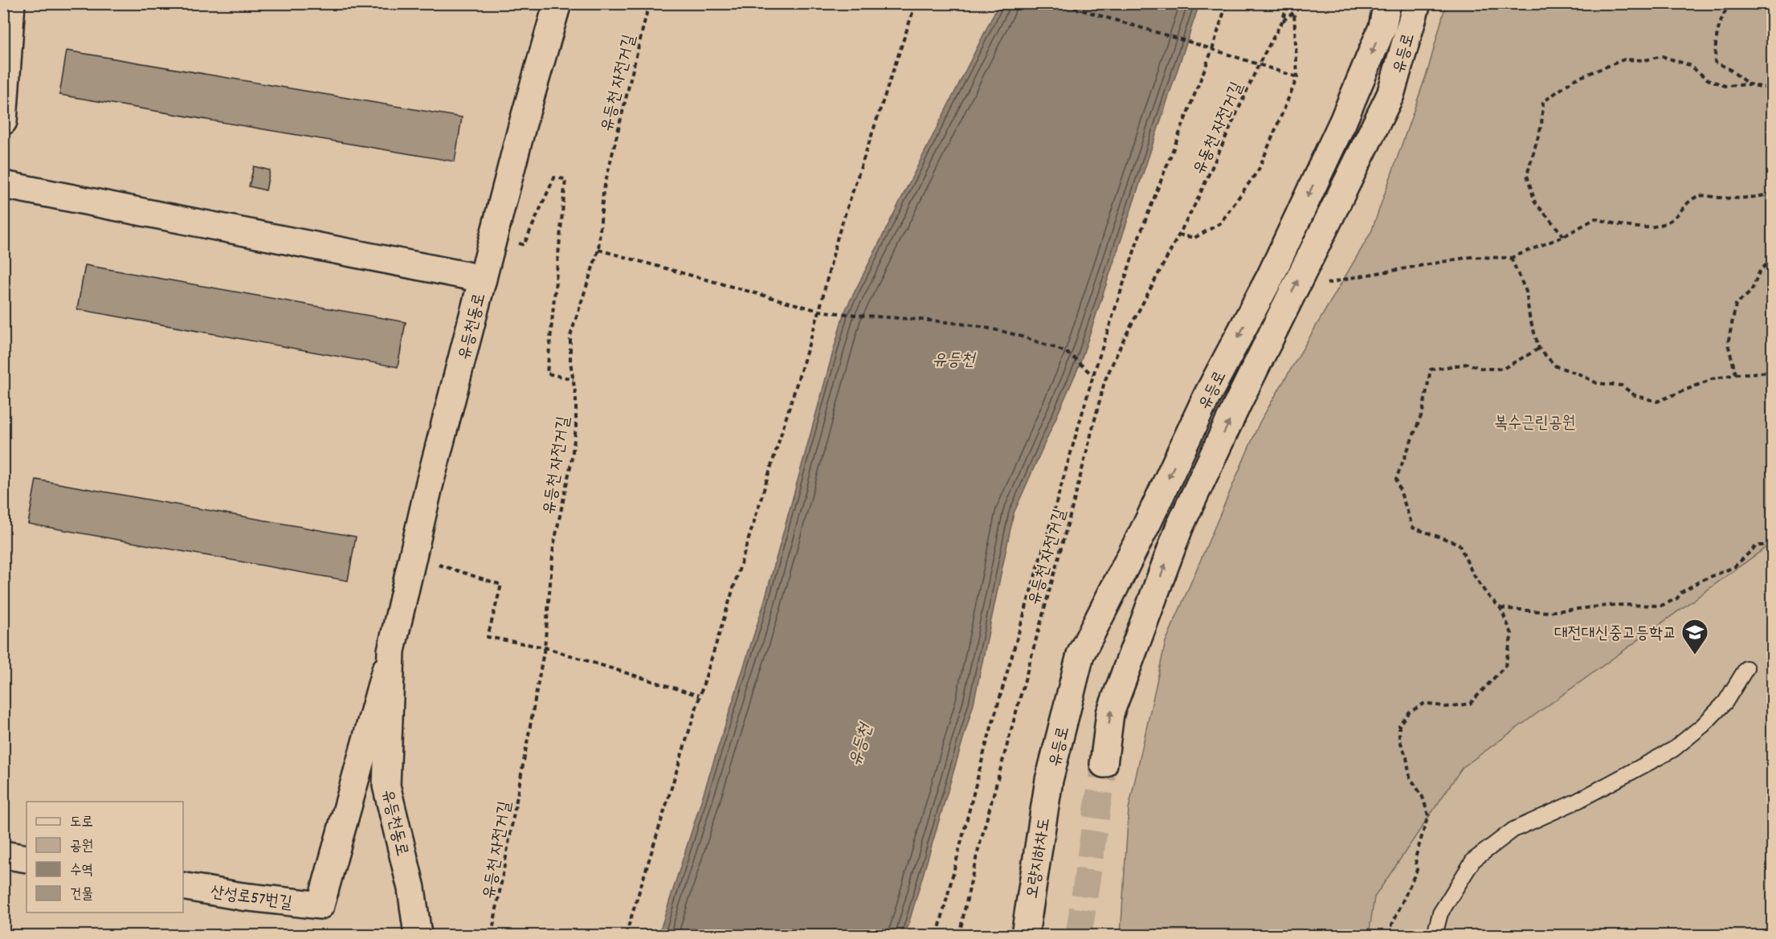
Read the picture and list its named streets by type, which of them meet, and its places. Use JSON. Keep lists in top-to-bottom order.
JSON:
{
  "streets": {
    "main road": [
      "유등로",
      "유등천동로",
      "오량지하차도",
      "산성로57번길"
    ],
    "path": ["유등천 자전거길", "유동천 자전거길"]
  },
  "crossings": [
    ["유등로", "오량지하차도"],
    ["유등천 자전거길", "유동천 자전거길"],
    ["유등천동로", "산성로57번길"]
  ],
  "water": ["유등천"],
  "parks": ["복수근린공원"],
  "places": {
    "school or university": ["대전대신중고등학교"]
  },
  "legend": [
    "도로",
    "공원",
    "수역",
    "건물"
  ]
}
